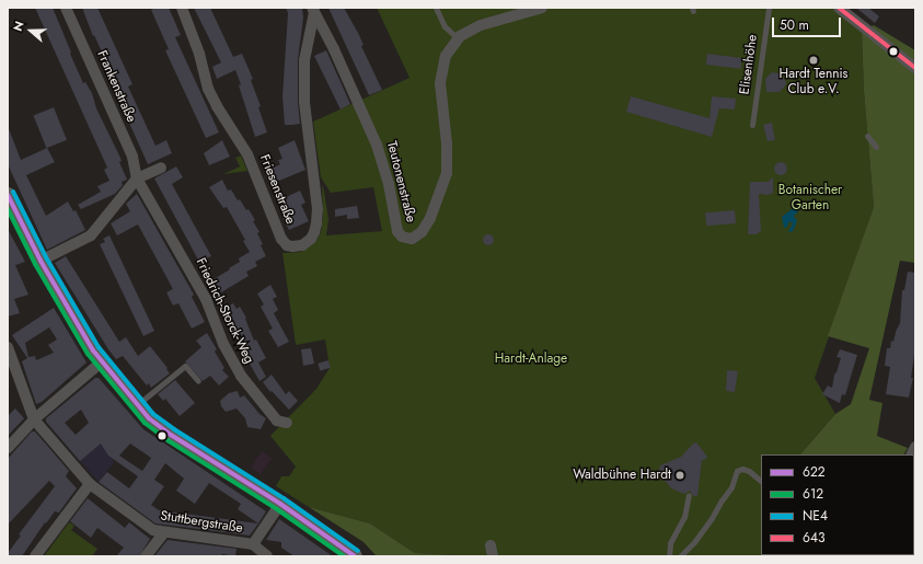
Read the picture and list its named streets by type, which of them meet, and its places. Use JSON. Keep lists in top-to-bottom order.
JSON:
{
  "streets": {
    "street": [
      "Frankenstraße",
      "Teutonenstraße",
      "Friesenstraße",
      "Friedrich-Storck-Weg",
      "Stuttbergstraße"
    ],
    "lane": ["Elisenhöhe"]
  },
  "crossings": [
    ["Frankenstraße", "Friedrich-Storck-Weg"],
    ["Teutonenstraße", "Friesenstraße"]
  ],
  "parks": ["Botanischer Garten", "Hardt-Anlage"],
  "places": ["Hardt Tennis Club e.V.", "Waldbühne Hardt"],
  "lines": [
    "transit line 643",
    "transit line NE4",
    "transit line 622",
    "transit line 612"
  ],
  "legend": [
    "622",
    "612",
    "NE4",
    "643"
  ],
  "scale_bar": "50 m",
  "north": "left"
}
